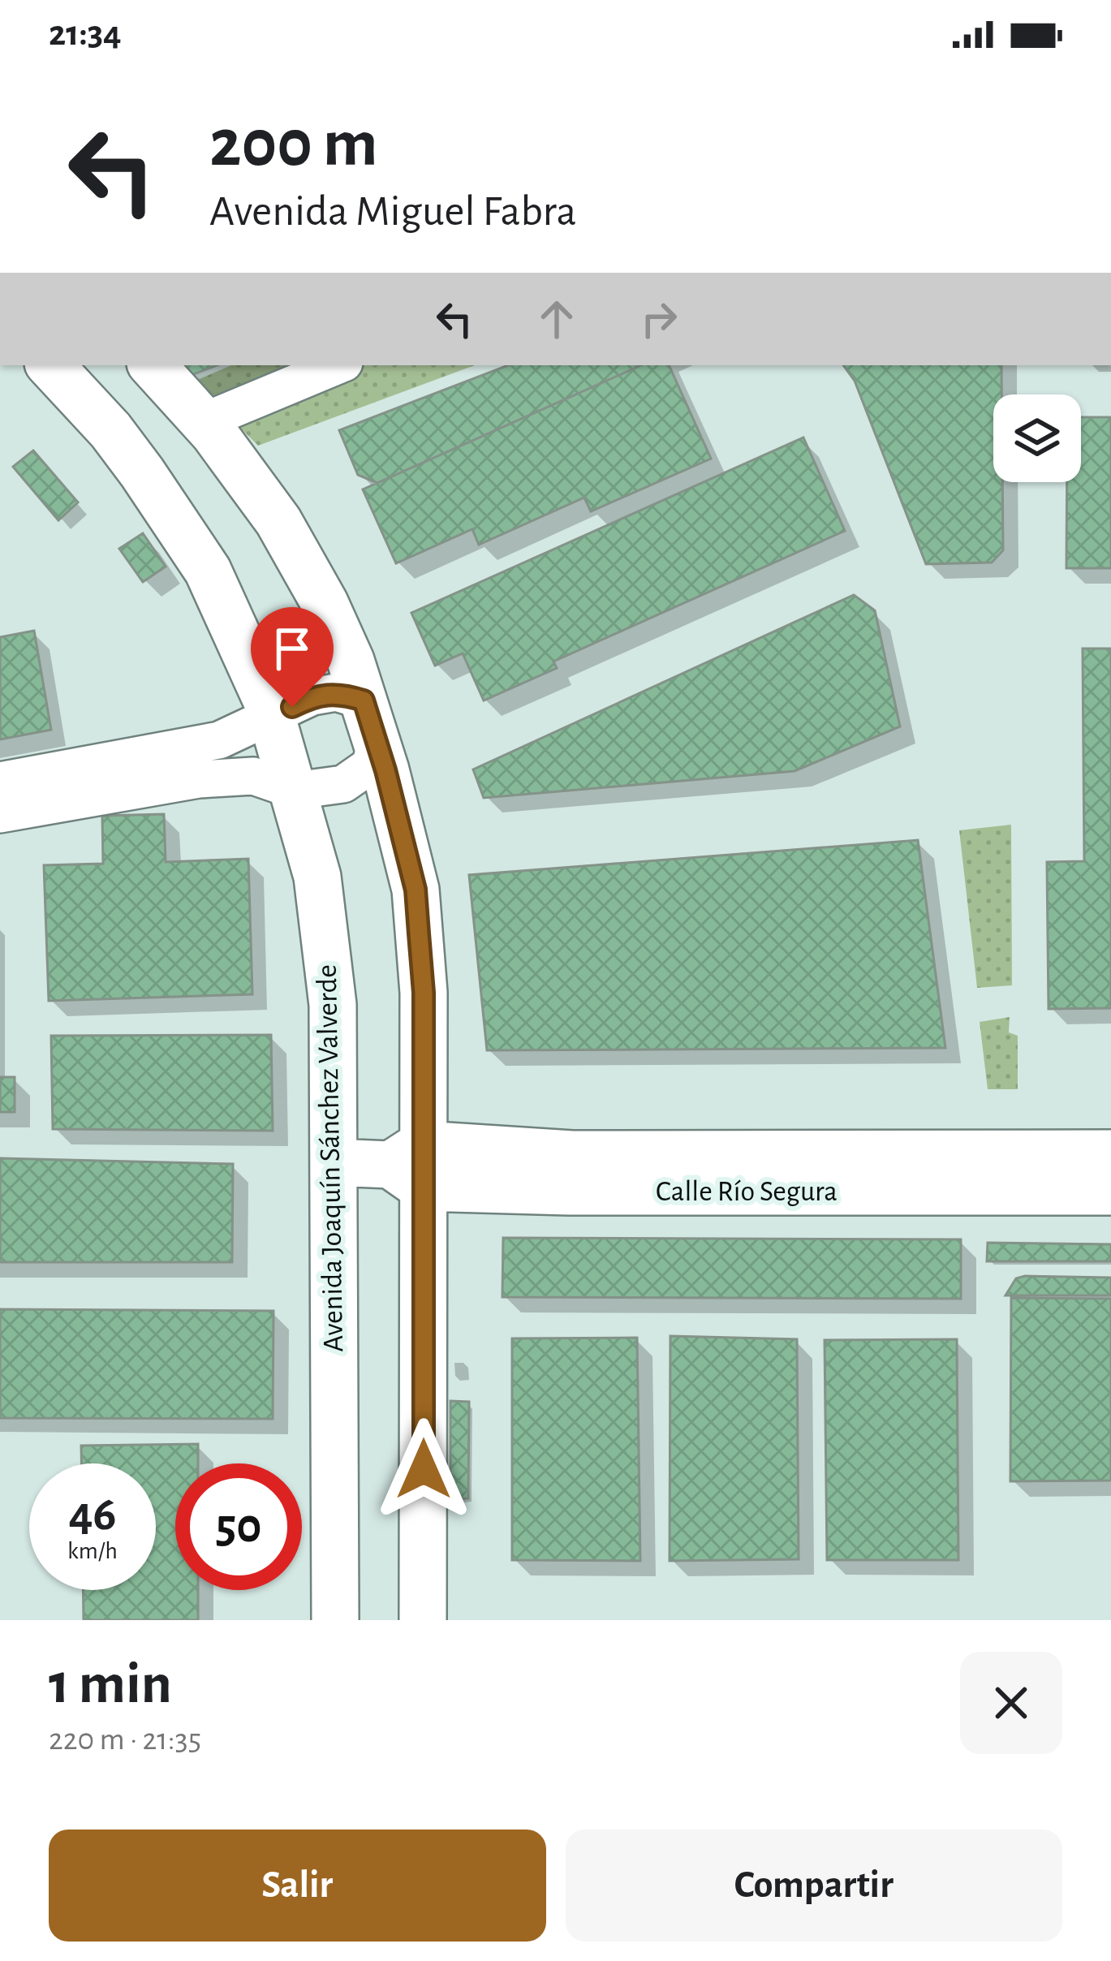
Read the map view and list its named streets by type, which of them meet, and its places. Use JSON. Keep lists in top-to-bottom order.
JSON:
{
  "streets": {
    "main road": ["Avenida Joaquín Sánchez Valverde", "Calle Río Segura"]
  },
  "crossings": [
    ["Avenida Joaquín Sánchez Valverde", "Calle Río Segura"]
  ],
  "page": {
    "status": "21:34",
    "turn": ["200 m", "Avenida Miguel Fabra"],
    "speed": "46 km/h",
    "limit": "50",
    "heading": ["1 min", "220 m · 21:35"],
    "buttons": ["Salir", "Compartir"]
  }
}
